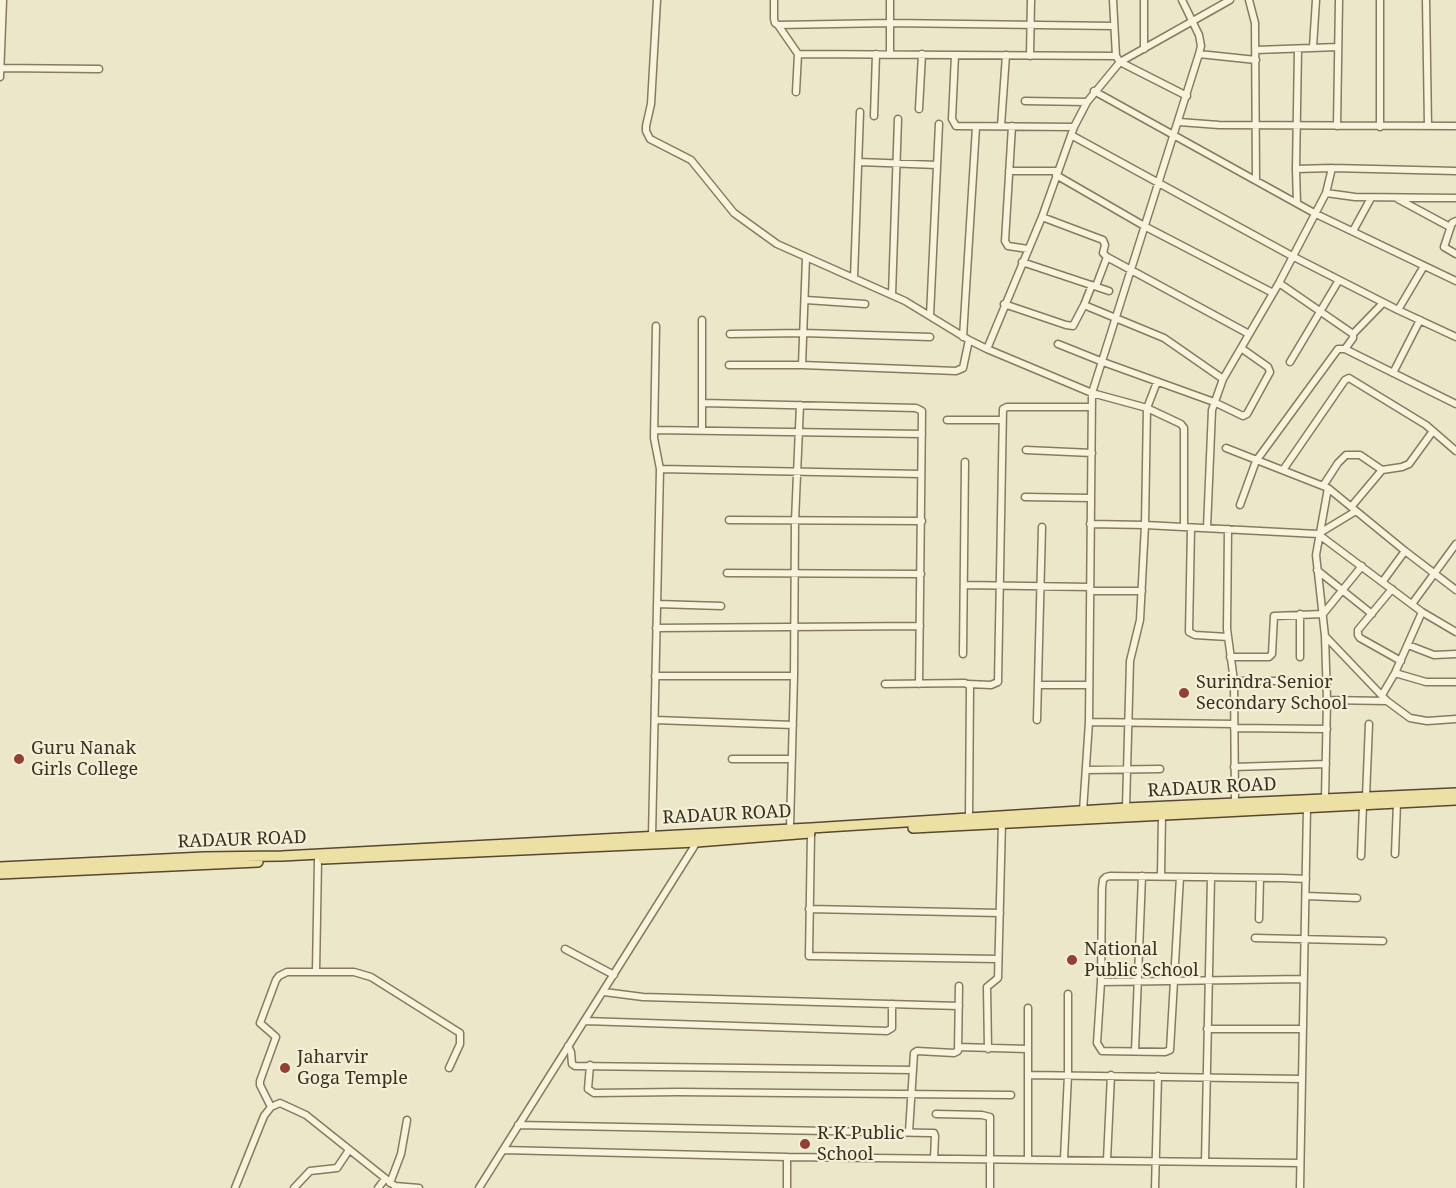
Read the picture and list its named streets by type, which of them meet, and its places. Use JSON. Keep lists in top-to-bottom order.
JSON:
{
  "streets": {
    "main road": ["RADAUR ROAD"]
  },
  "places": [
    "Surindra Senior Secondary School",
    "Guru Nanak Girls College",
    "National Public School",
    "Jaharvir Goga Temple",
    "R K Public School"
  ]
}
